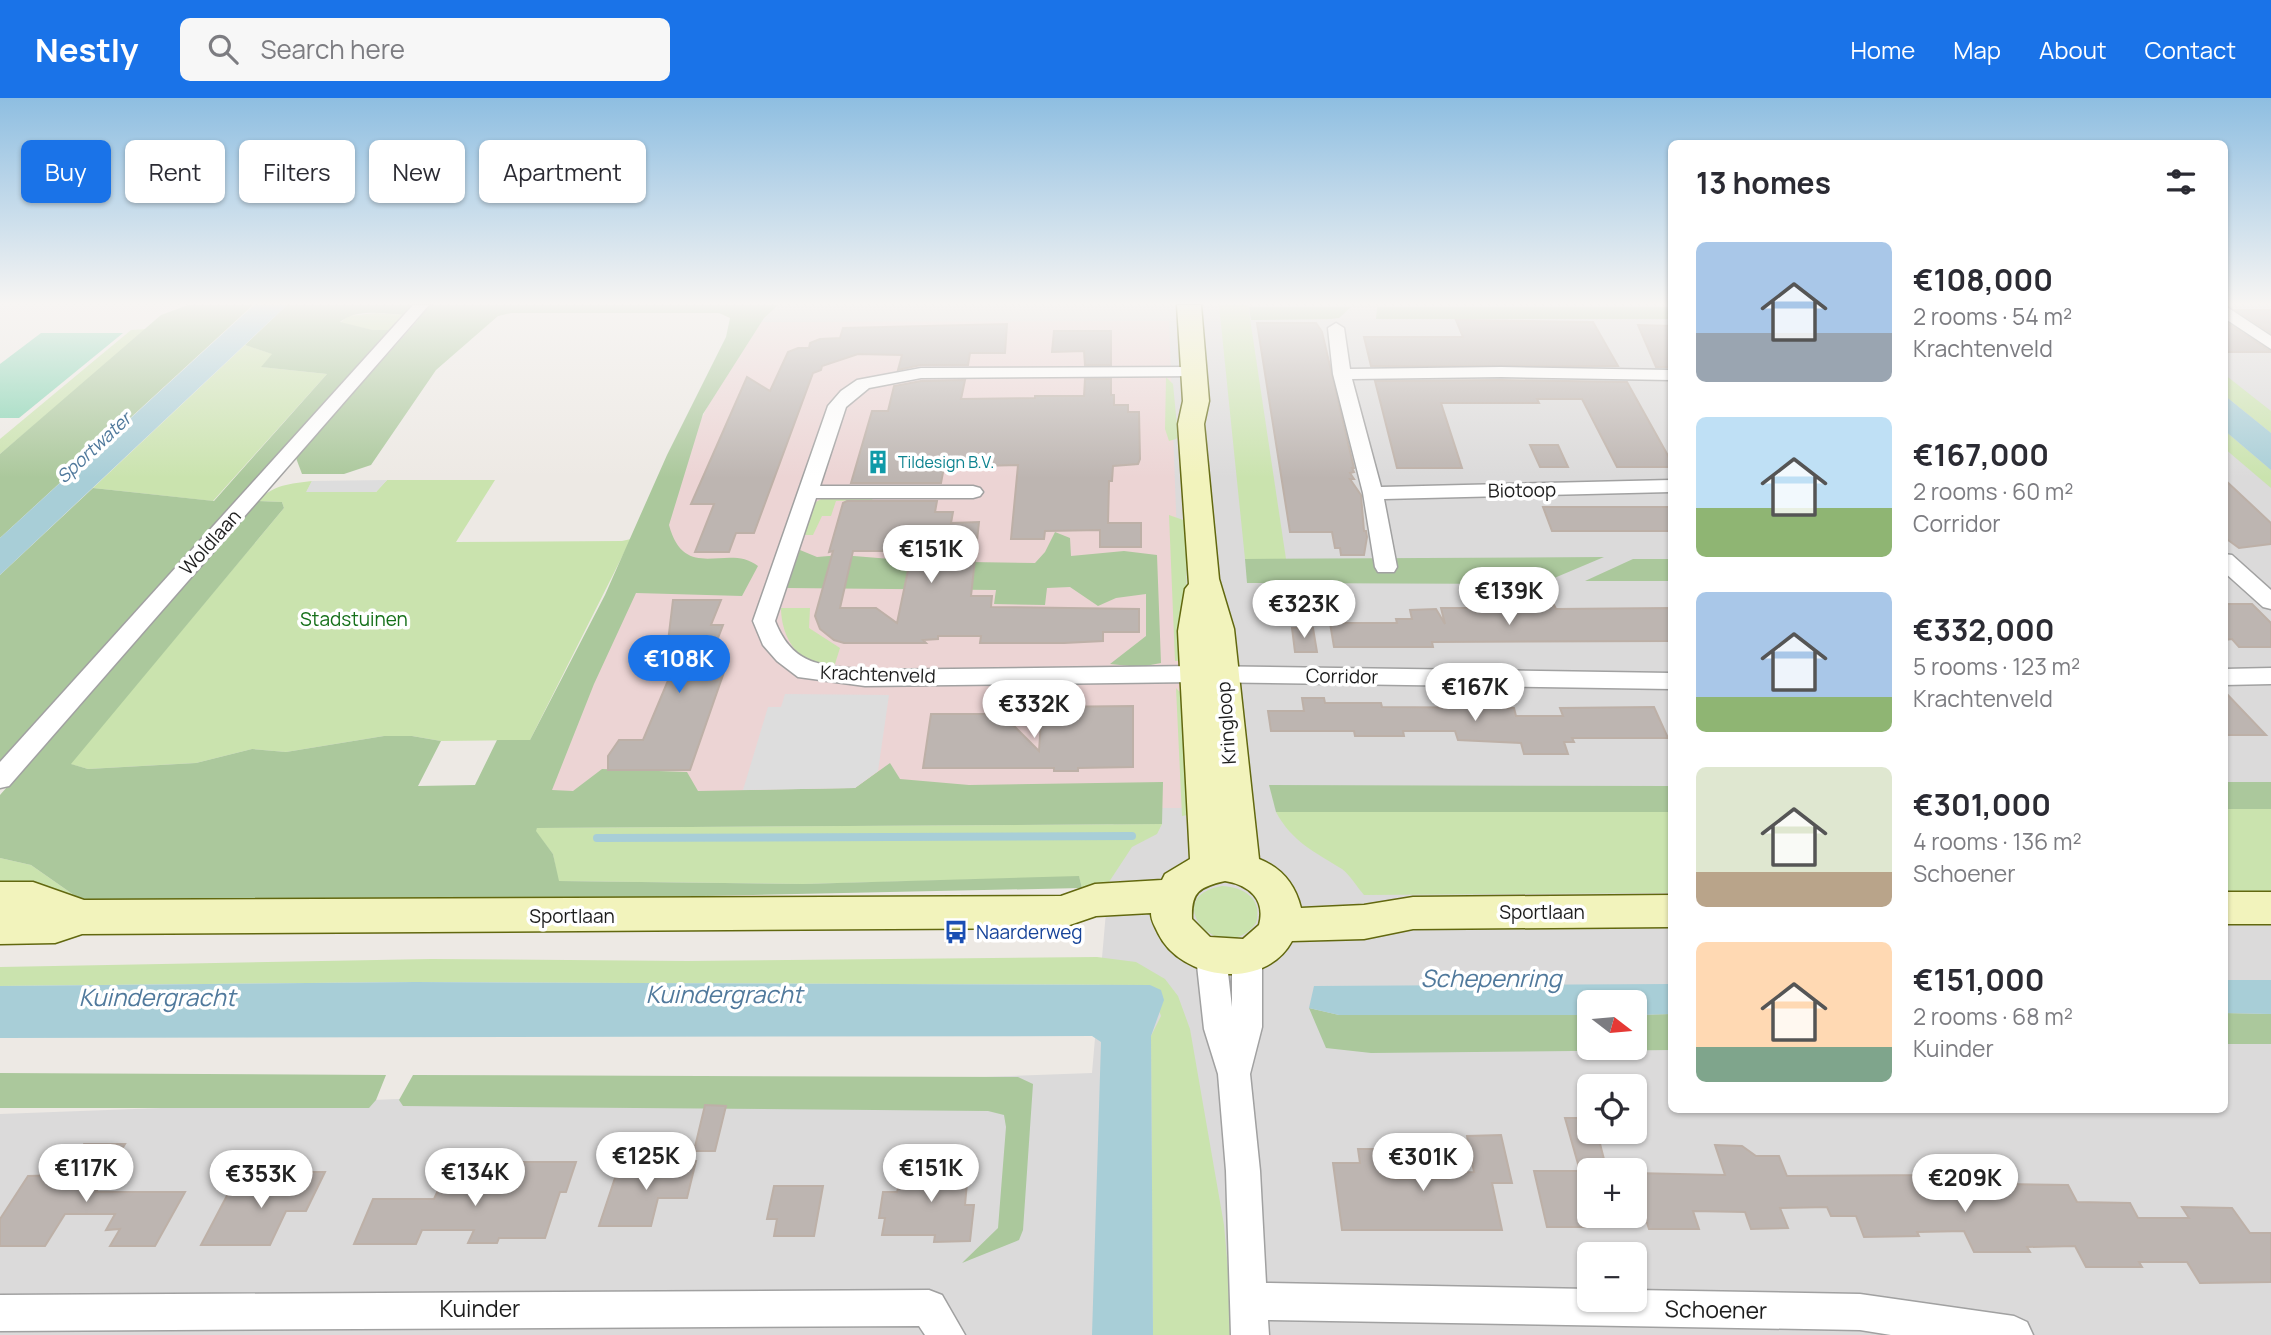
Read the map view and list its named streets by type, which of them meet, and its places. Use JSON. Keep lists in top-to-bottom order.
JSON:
{
  "streets": {
    "street": [
      "Biotoop",
      "Woldlaan",
      "Krachtenveld",
      "Corridor",
      "Kringloop",
      "Sportlaan",
      "Kuinder",
      "Schoener"
    ]
  },
  "crossings": [
    ["Krachtenveld", "Corridor"],
    ["Krachtenveld", "Kringloop"],
    ["Corridor", "Kringloop"],
    ["Kringloop", "Sportlaan"]
  ],
  "water": ["Sportwater", "Schepenring", "Kuindergracht"],
  "parks": ["Stadstuinen"],
  "places": {
    "building": ["Tildesign B.V."],
    "bus stop": ["Naarderweg"]
  },
  "north": "right",
  "page": {
    "header": "Nestly",
    "search": "Search here",
    "nav": [
      "Home",
      "Map",
      "About",
      "Contact"
    ],
    "chip": [
      "Buy",
      "Rent",
      "Filters",
      "New",
      "Apartment"
    ],
    "heading": "13 homes",
    "list": [
      {
        "name": "€108,000",
        "note": "2 rooms · 54 m² · Krachtenveld"
      },
      {
        "name": "€167,000",
        "note": "2 rooms · 60 m² · Corridor"
      },
      {
        "name": "€332,000",
        "note": "5 rooms · 123 m² · Krachtenveld"
      },
      {
        "name": "€301,000",
        "note": "4 rooms · 136 m² · Schoener"
      },
      {
        "name": "€151,000",
        "note": "2 rooms · 68 m² · Kuinder"
      }
    ],
    "price": [
      "€151K",
      "€139K",
      "€323K",
      "€108K",
      "€167K",
      "€332K",
      "€125K",
      "€301K",
      "€117K",
      "€151K",
      "€134K",
      "€353K",
      "€209K"
    ],
    "map_buttons": ["+", "−"]
  }
}
